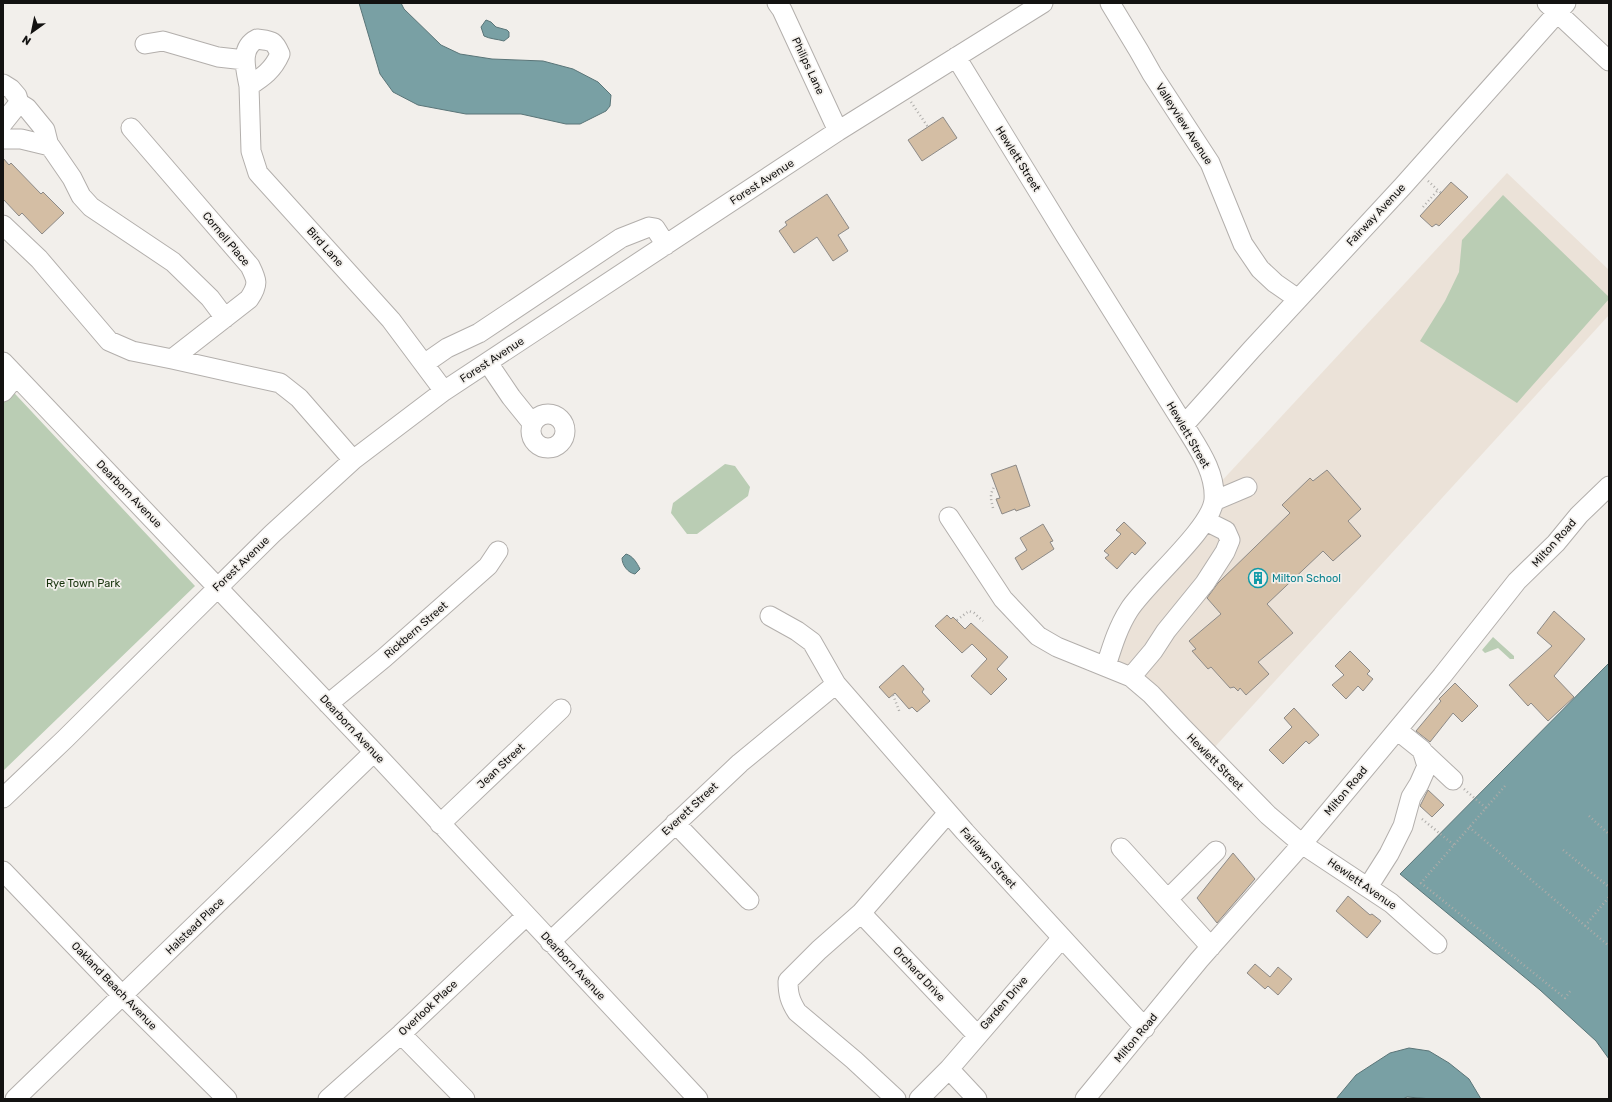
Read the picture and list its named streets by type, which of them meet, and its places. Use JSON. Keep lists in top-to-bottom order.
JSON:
{
  "streets": {
    "street": [
      "Philips Lane",
      "Valleyview Avenue",
      "Hewlett Street",
      "Forest Avenue",
      "Fairway Avenue",
      "Cornell Place",
      "Bird Lane",
      "Dearborn Avenue",
      "Milton Road",
      "Rickbern Street",
      "Jean Street",
      "Everett Street",
      "Fairlawn Street",
      "Hewlett Avenue",
      "Halstead Place",
      "Orchard Drive",
      "Oakland Beach Avenue",
      "Garden Drive",
      "Overlook Place"
    ]
  },
  "crossings": [
    ["Philips Lane", "Forest Avenue"],
    ["Valleyview Avenue", "Fairway Avenue"],
    ["Hewlett Street", "Forest Avenue"],
    ["Hewlett Street", "Fairway Avenue"],
    ["Hewlett Street", "Milton Road"],
    ["Hewlett Street", "Hewlett Avenue"],
    ["Forest Avenue", "Bird Lane"],
    ["Forest Avenue", "Dearborn Avenue"],
    ["Dearborn Avenue", "Rickbern Street"],
    ["Dearborn Avenue", "Jean Street"],
    ["Dearborn Avenue", "Everett Street"],
    ["Dearborn Avenue", "Halstead Place"],
    ["Dearborn Avenue", "Overlook Place"],
    ["Milton Road", "Fairlawn Street"],
    ["Milton Road", "Hewlett Avenue"],
    ["Everett Street", "Fairlawn Street"],
    ["Fairlawn Street", "Garden Drive"],
    ["Halstead Place", "Oakland Beach Avenue"],
    ["Orchard Drive", "Garden Drive"]
  ],
  "parks": ["Rye Town Park"],
  "places": {
    "building": ["Milton School"]
  },
  "north": "bottom left"
}
